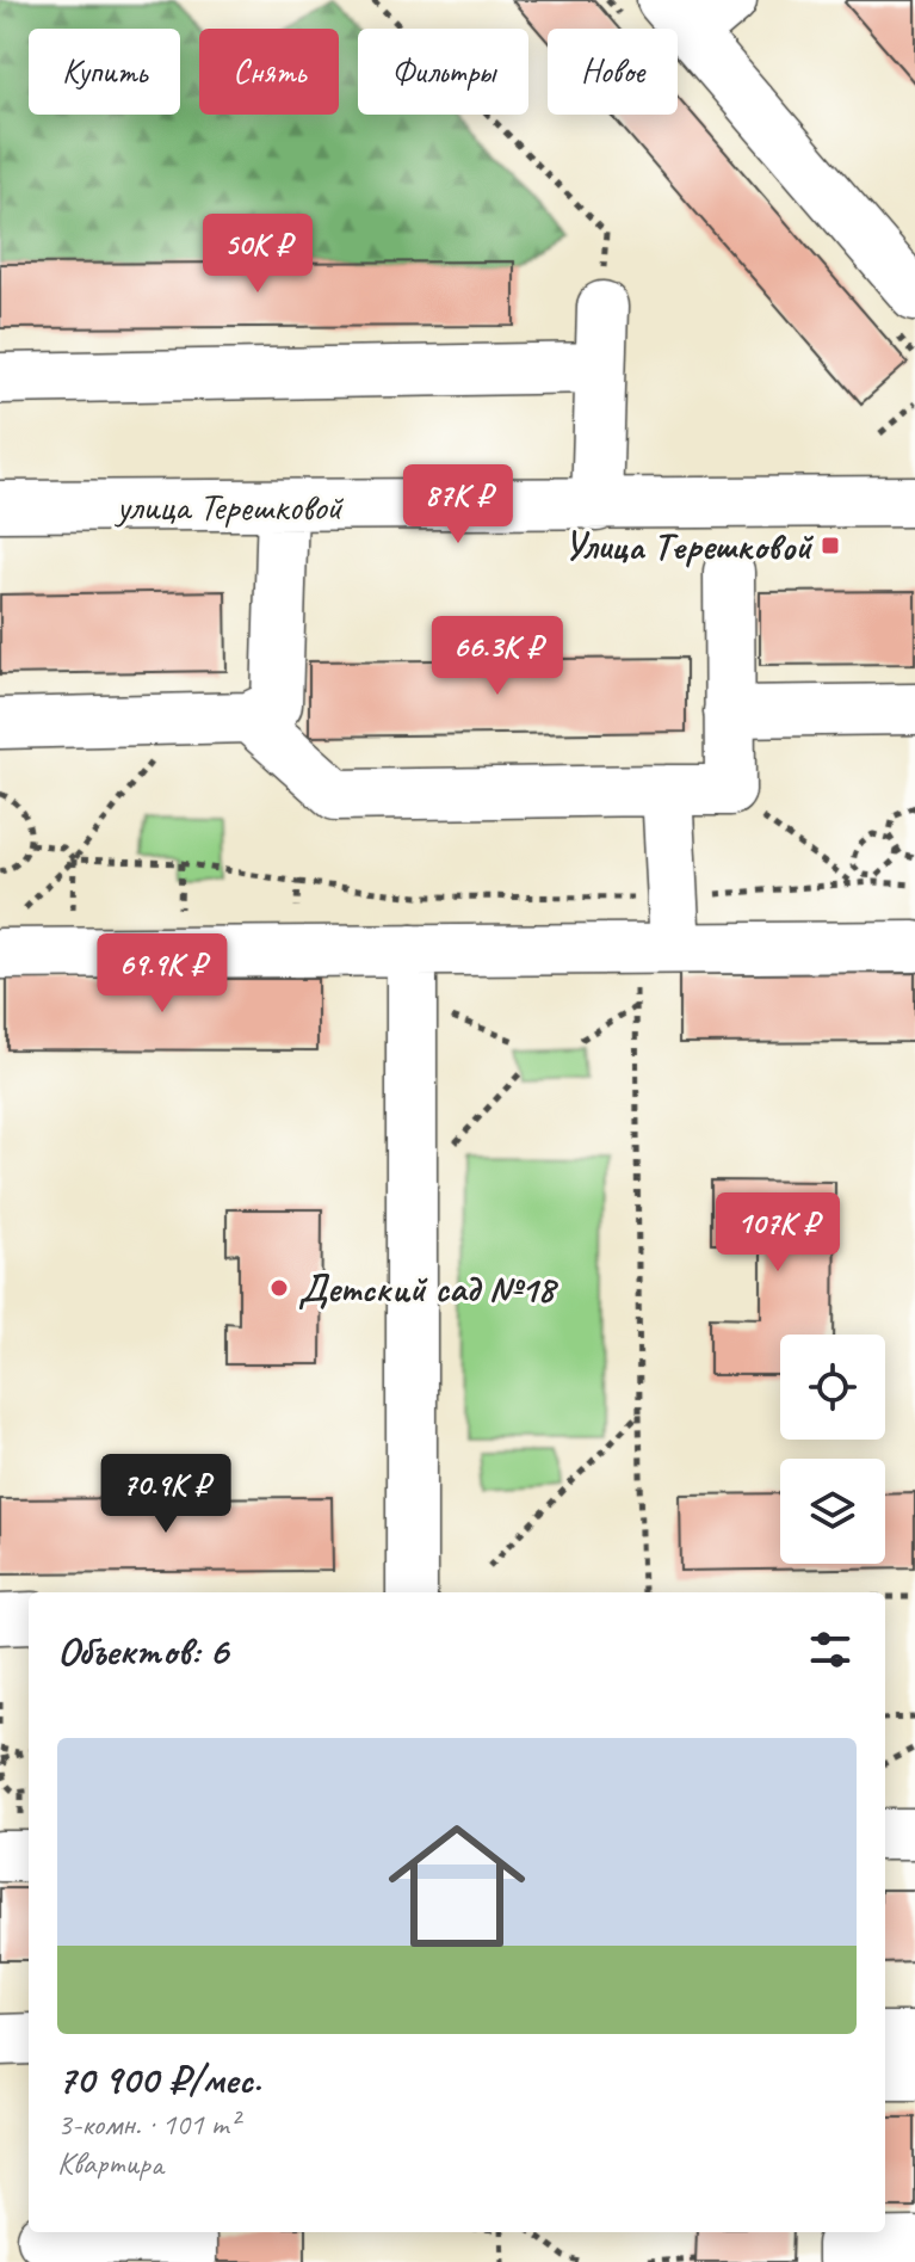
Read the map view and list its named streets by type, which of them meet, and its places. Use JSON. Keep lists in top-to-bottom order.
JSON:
{
  "streets": {
    "street": ["улица Терешковой"]
  },
  "places": {
    "transit": ["Улица Терешковой"],
    "other": ["Детский сад №18"]
  },
  "page": {
    "chip": [
      "Купить",
      "Снять",
      "Фильтры",
      "Новое"
    ],
    "price": [
      "50K ₽",
      "87K ₽",
      "66.3K ₽",
      "69.9K ₽",
      "107K ₽",
      "70.9K ₽"
    ],
    "heading": "Объектов: 6",
    "list": [
      {
        "name": "70 900 ₽/мес.",
        "note": "3-комн. · 101 m² · Квартира"
      }
    ]
  }
}
